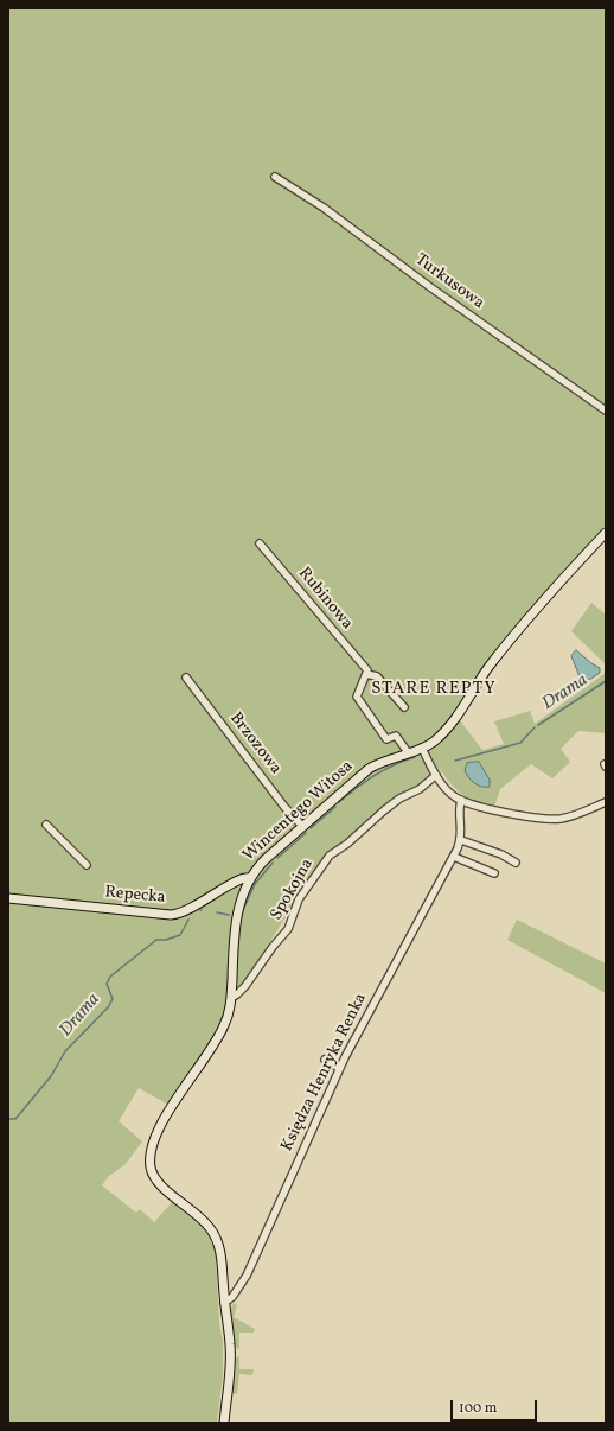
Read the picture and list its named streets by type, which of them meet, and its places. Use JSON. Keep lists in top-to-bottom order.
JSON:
{
  "streets": {
    "street": [
      "Turkusowa",
      "Rubinowa",
      "Brzozowa",
      "Wincentego Witosa",
      "Spokojna",
      "Repecka",
      "Księdza Henryka Renka"
    ]
  },
  "crossings": [
    ["Brzozowa", "Wincentego Witosa"],
    ["Wincentego Witosa", "Spokojna"],
    ["Wincentego Witosa", "Repecka"],
    ["Wincentego Witosa", "Księdza Henryka Renka"]
  ],
  "districts": ["STARE REPTY"],
  "water": ["Drama"],
  "scale_bar": "100 m"
}
